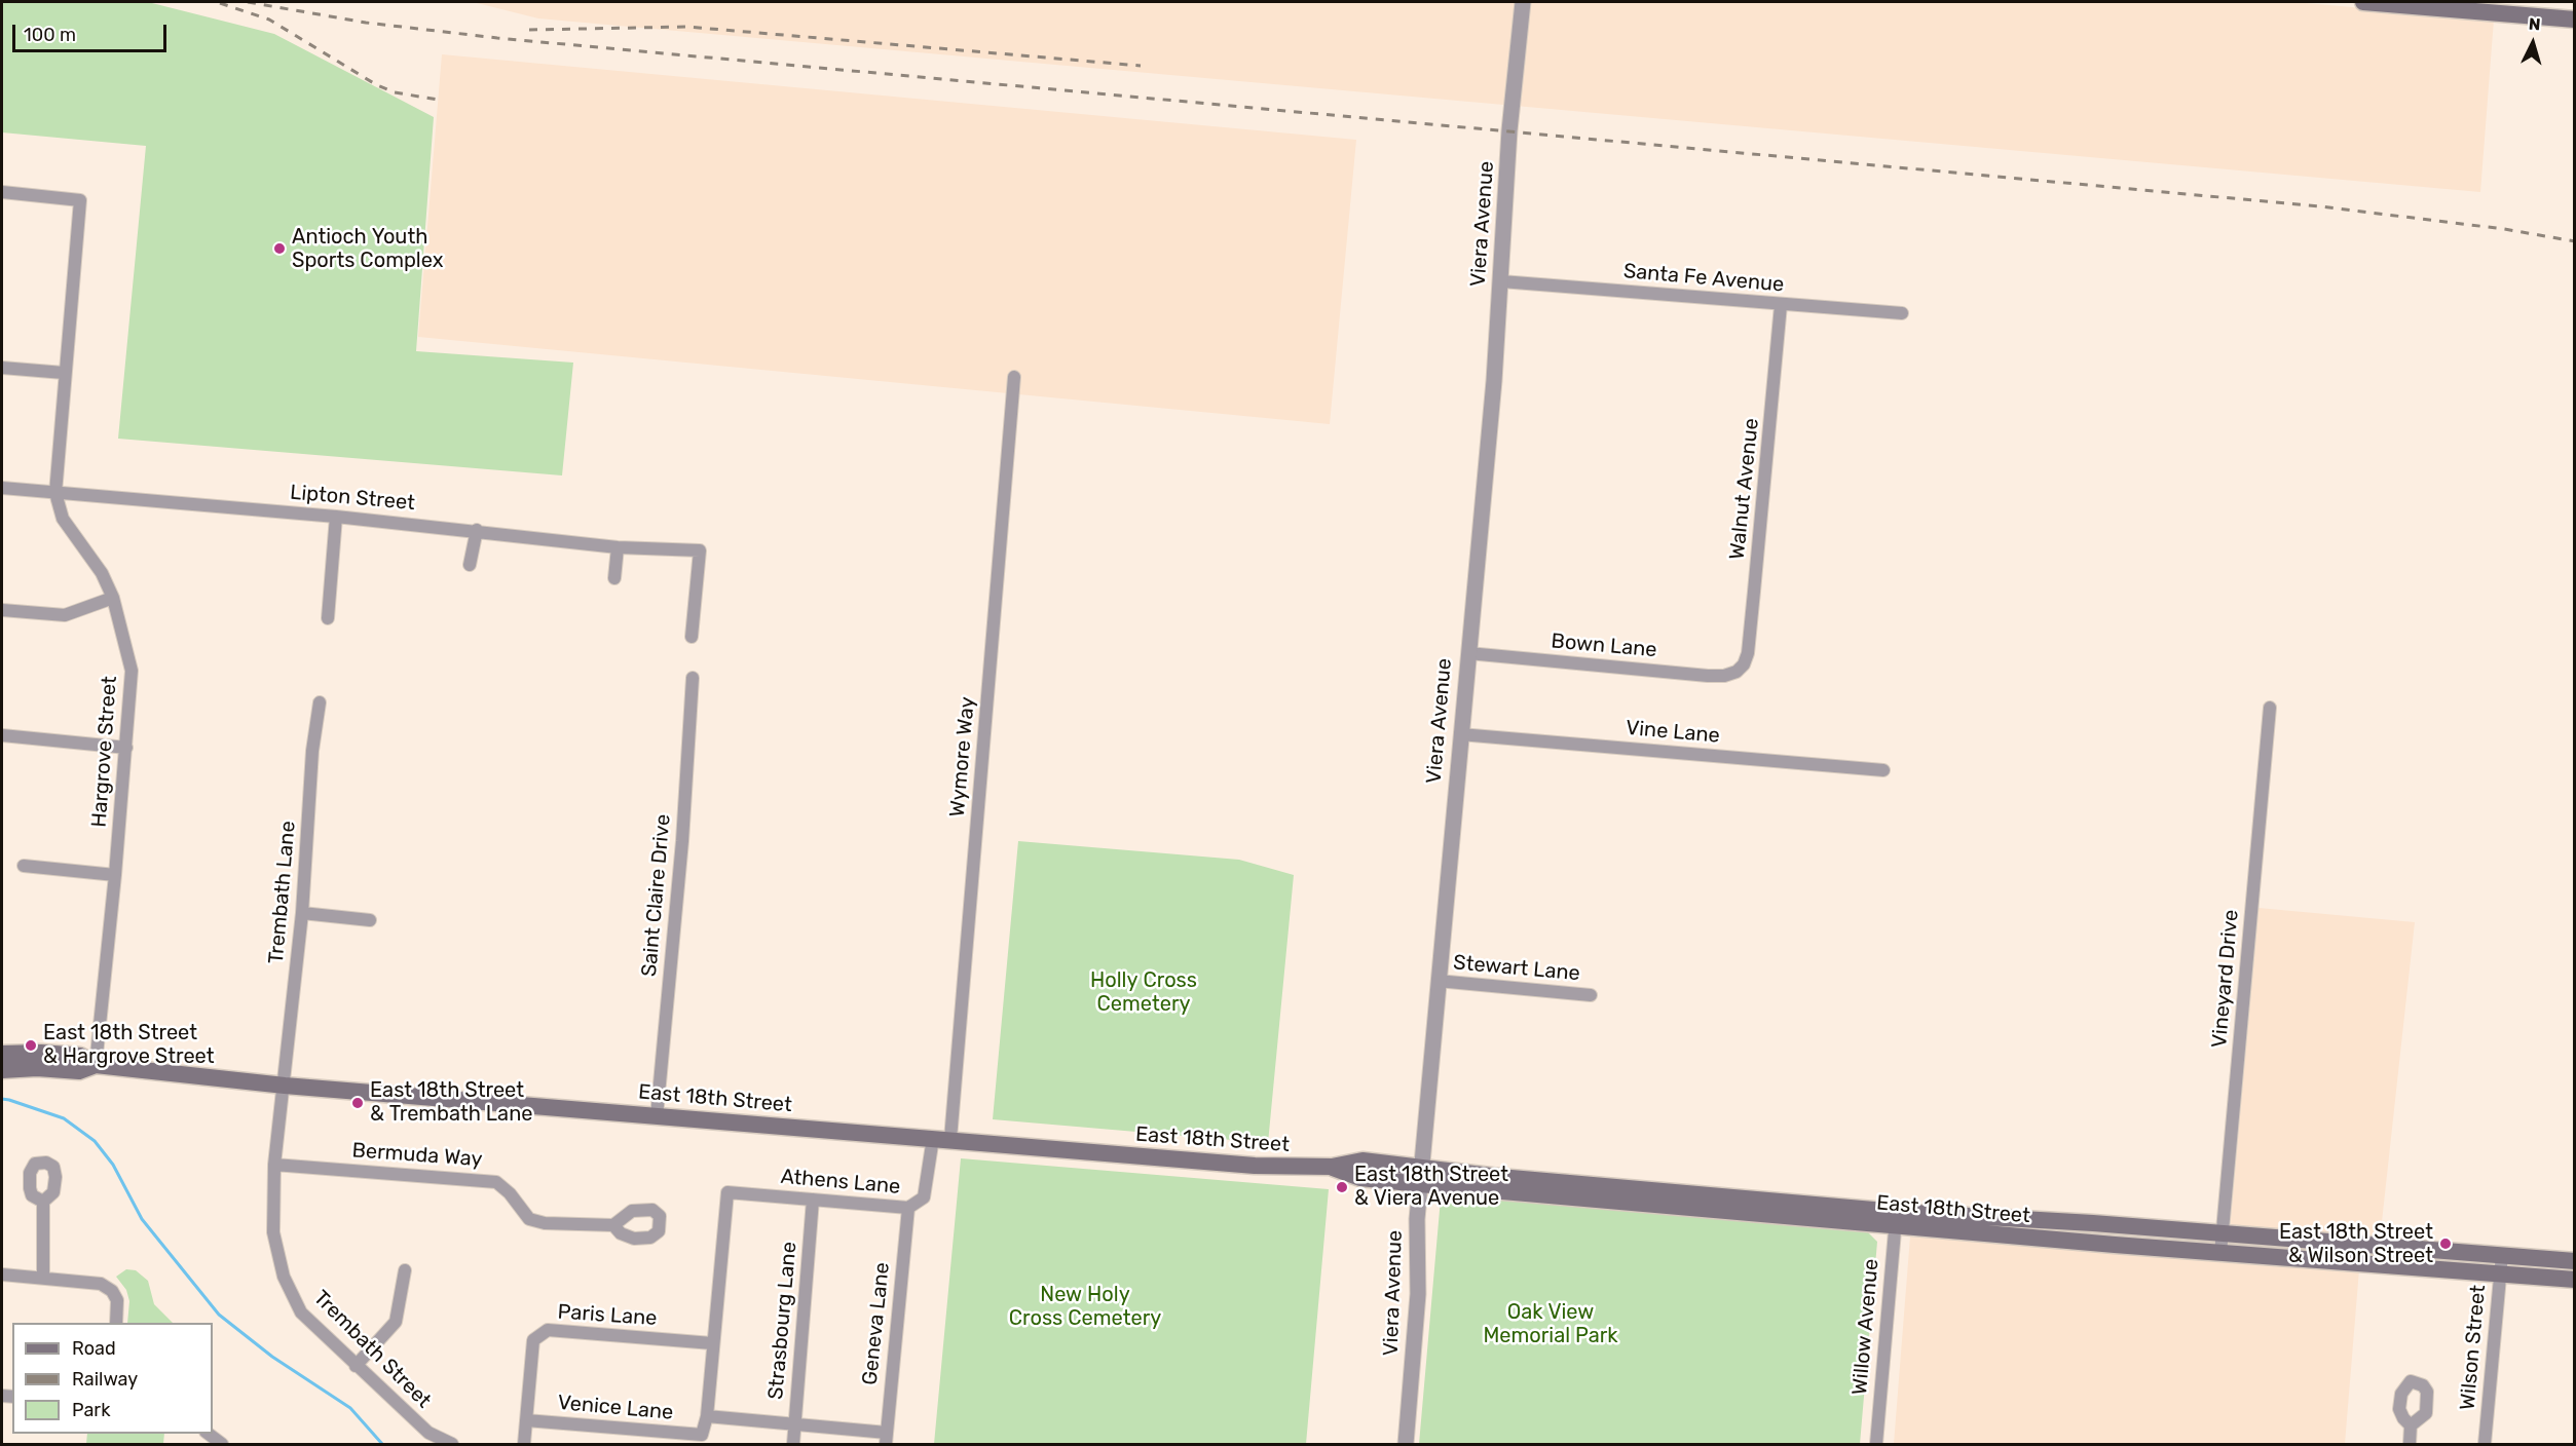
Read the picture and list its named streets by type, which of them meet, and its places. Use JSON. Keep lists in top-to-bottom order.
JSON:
{
  "streets": {
    "main road": ["East 18th Street"],
    "street": [
      "Viera Avenue",
      "Santa Fe Avenue",
      "Walnut Avenue",
      "Lipton Street",
      "Bown Lane",
      "Vine Lane",
      "Hargrove Street",
      "Wymore Way",
      "Trembath Lane",
      "Saint Claire Drive",
      "Stewart Lane",
      "Vineyard Drive",
      "Bermuda Way",
      "Athens Lane",
      "Paris Lane",
      "Strasbourg Lane",
      "Geneva Lane",
      "Willow Avenue",
      "Wilson Street",
      "Trembath Street",
      "Venice Lane"
    ]
  },
  "crossings": [
    ["Viera Avenue", "Santa Fe Avenue"],
    ["Viera Avenue", "Bown Lane"],
    ["Viera Avenue", "Vine Lane"],
    ["Viera Avenue", "Stewart Lane"],
    ["Viera Avenue", "East 18th Street"],
    ["Santa Fe Avenue", "Walnut Avenue"],
    ["Walnut Avenue", "Bown Lane"],
    ["Lipton Street", "Hargrove Street"],
    ["Hargrove Street", "East 18th Street"],
    ["Wymore Way", "East 18th Street"],
    ["Trembath Lane", "East 18th Street"],
    ["Trembath Lane", "Trembath Street"],
    ["Saint Claire Drive", "East 18th Street"],
    ["Vineyard Drive", "East 18th Street"],
    ["East 18th Street", "Athens Lane"],
    ["East 18th Street", "Willow Avenue"],
    ["East 18th Street", "Wilson Street"],
    ["East 18th Street", "Trembath Street"],
    ["Bermuda Way", "Trembath Street"],
    ["Athens Lane", "Paris Lane"],
    ["Athens Lane", "Strasbourg Lane"],
    ["Athens Lane", "Geneva Lane"],
    ["Paris Lane", "Venice Lane"]
  ],
  "parks": ["Holly Cross Cemetery", "New Holy Cross Cemetery", "Oak View Memorial Park"],
  "places": [
    "Antioch Youth Sports Complex",
    "East 18th Street & Hargrove Street",
    "East 18th Street & Trembath Lane",
    "East 18th Street & Viera Avenue",
    "East 18th Street & Wilson Street"
  ],
  "legend": ["Road", "Railway", "Park"],
  "scale_bar": "100 m",
  "north": "top"
}
